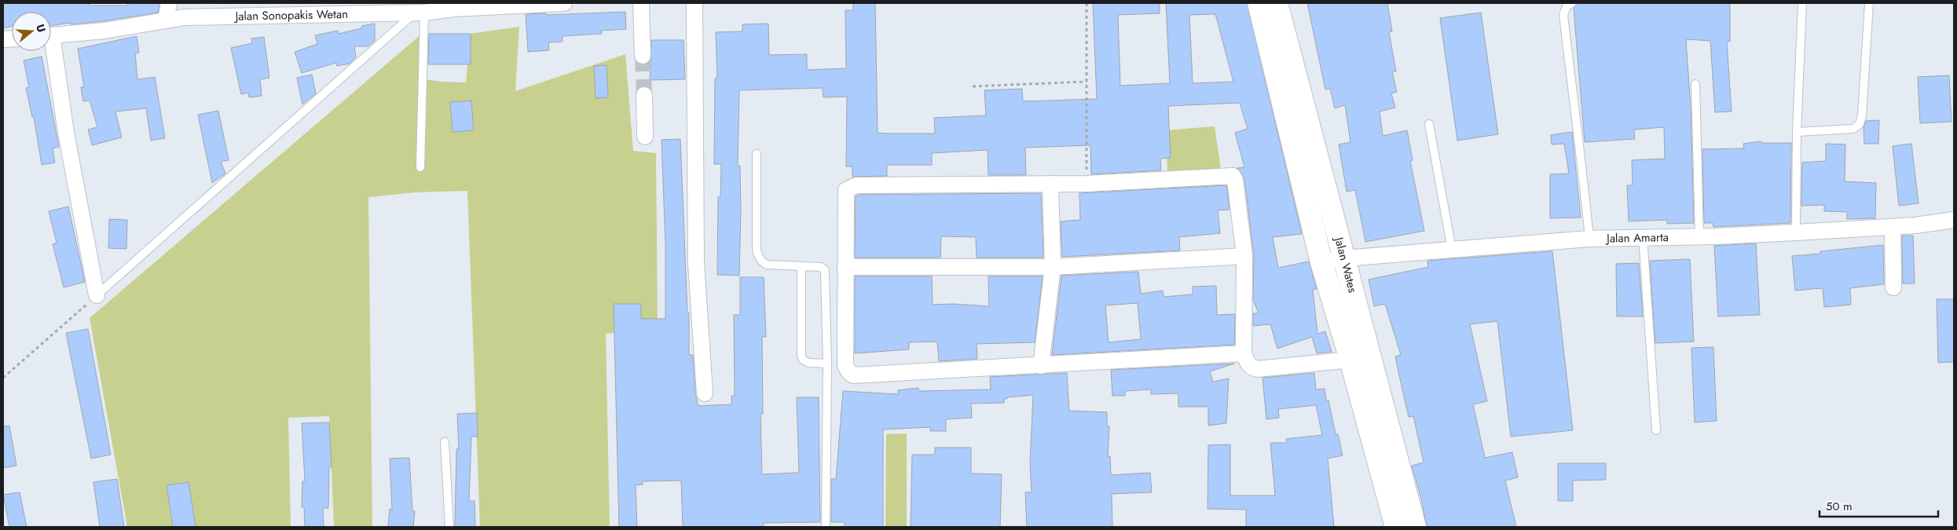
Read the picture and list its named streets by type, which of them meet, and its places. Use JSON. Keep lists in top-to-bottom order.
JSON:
{
  "streets": {
    "main road": ["Jalan Wates"],
    "street": ["Jalan Sonopakis Wetan", "Jalan Amarta"]
  },
  "crossings": [
    ["Jalan Amarta", "Jalan Wates"]
  ],
  "scale_bar": "50 m",
  "north": "right"
}
